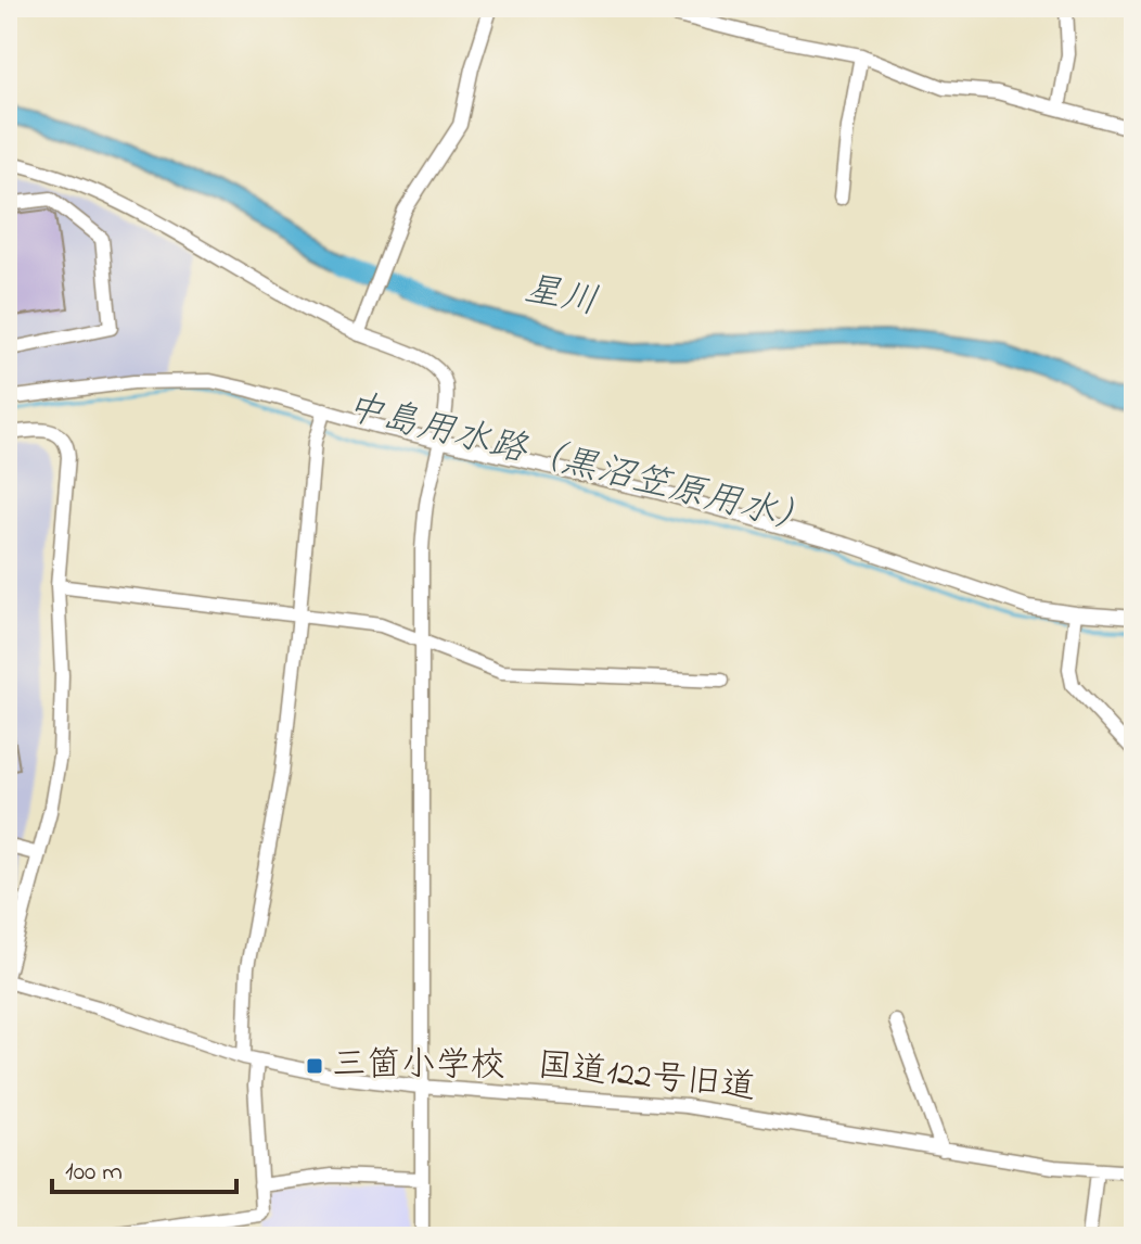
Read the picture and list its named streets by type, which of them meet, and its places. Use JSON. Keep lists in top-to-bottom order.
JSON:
{
  "streets": {
    "street": ["国道122号旧道"]
  },
  "water": ["星川", "中島用水路（黒沼笠原用水）"],
  "places": {
    "transit": ["三箇小学校"]
  },
  "scale_bar": "100 m"
}
